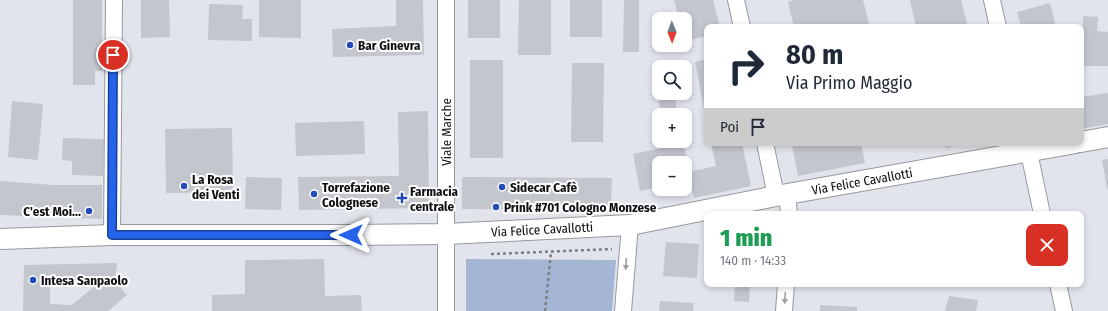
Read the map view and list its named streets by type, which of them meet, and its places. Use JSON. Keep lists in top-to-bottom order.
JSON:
{
  "streets": {
    "street": ["Viale Marche", "Via Felice Cavallotti"]
  },
  "crossings": [
    ["Viale Marche", "Via Felice Cavallotti"]
  ],
  "places": {
    "other": [
      "Bar Ginevra",
      "La Rosa dei Venti",
      "Sidecar Cafè",
      "Torrefazione Colognese",
      "Prink #701 Cologno Monzese",
      "C'est Moi...",
      "Intesa Sanpaolo"
    ],
    "health": ["Farmacia centrale"]
  },
  "north": "bottom",
  "page": {
    "map_buttons": ["+", "−"],
    "turn": ["80 m", "Via Primo Maggio"],
    "then": "Poi",
    "heading": ["1 min", "140 m · 14:33"]
  }
}
